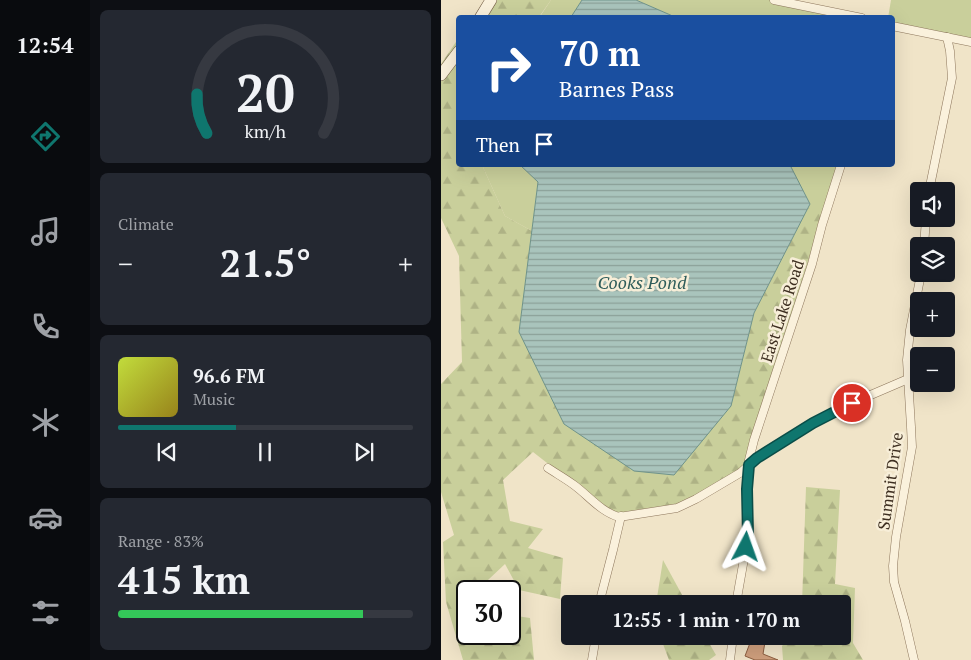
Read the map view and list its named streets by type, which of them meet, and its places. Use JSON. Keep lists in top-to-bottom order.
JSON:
{
  "streets": {
    "street": ["East Lake Road", "Summit Drive"]
  },
  "water": ["Cooks Pond"],
  "page": {
    "tabs": "12:54",
    "turn": ["70 m", "Barnes Pass"],
    "then": "Then",
    "tile": [
      "Climate",
      ["Range · 83%", "415 km"]
    ],
    "map_buttons": ["+", "−"],
    "heat": ["−", "21.5°", "+"],
    "song": ["96.6 FM", "Music"],
    "limit": "30",
    "trip": "12:55 · 1 min · 170 m",
    "gauge": ["20", "km/h"]
  }
}
